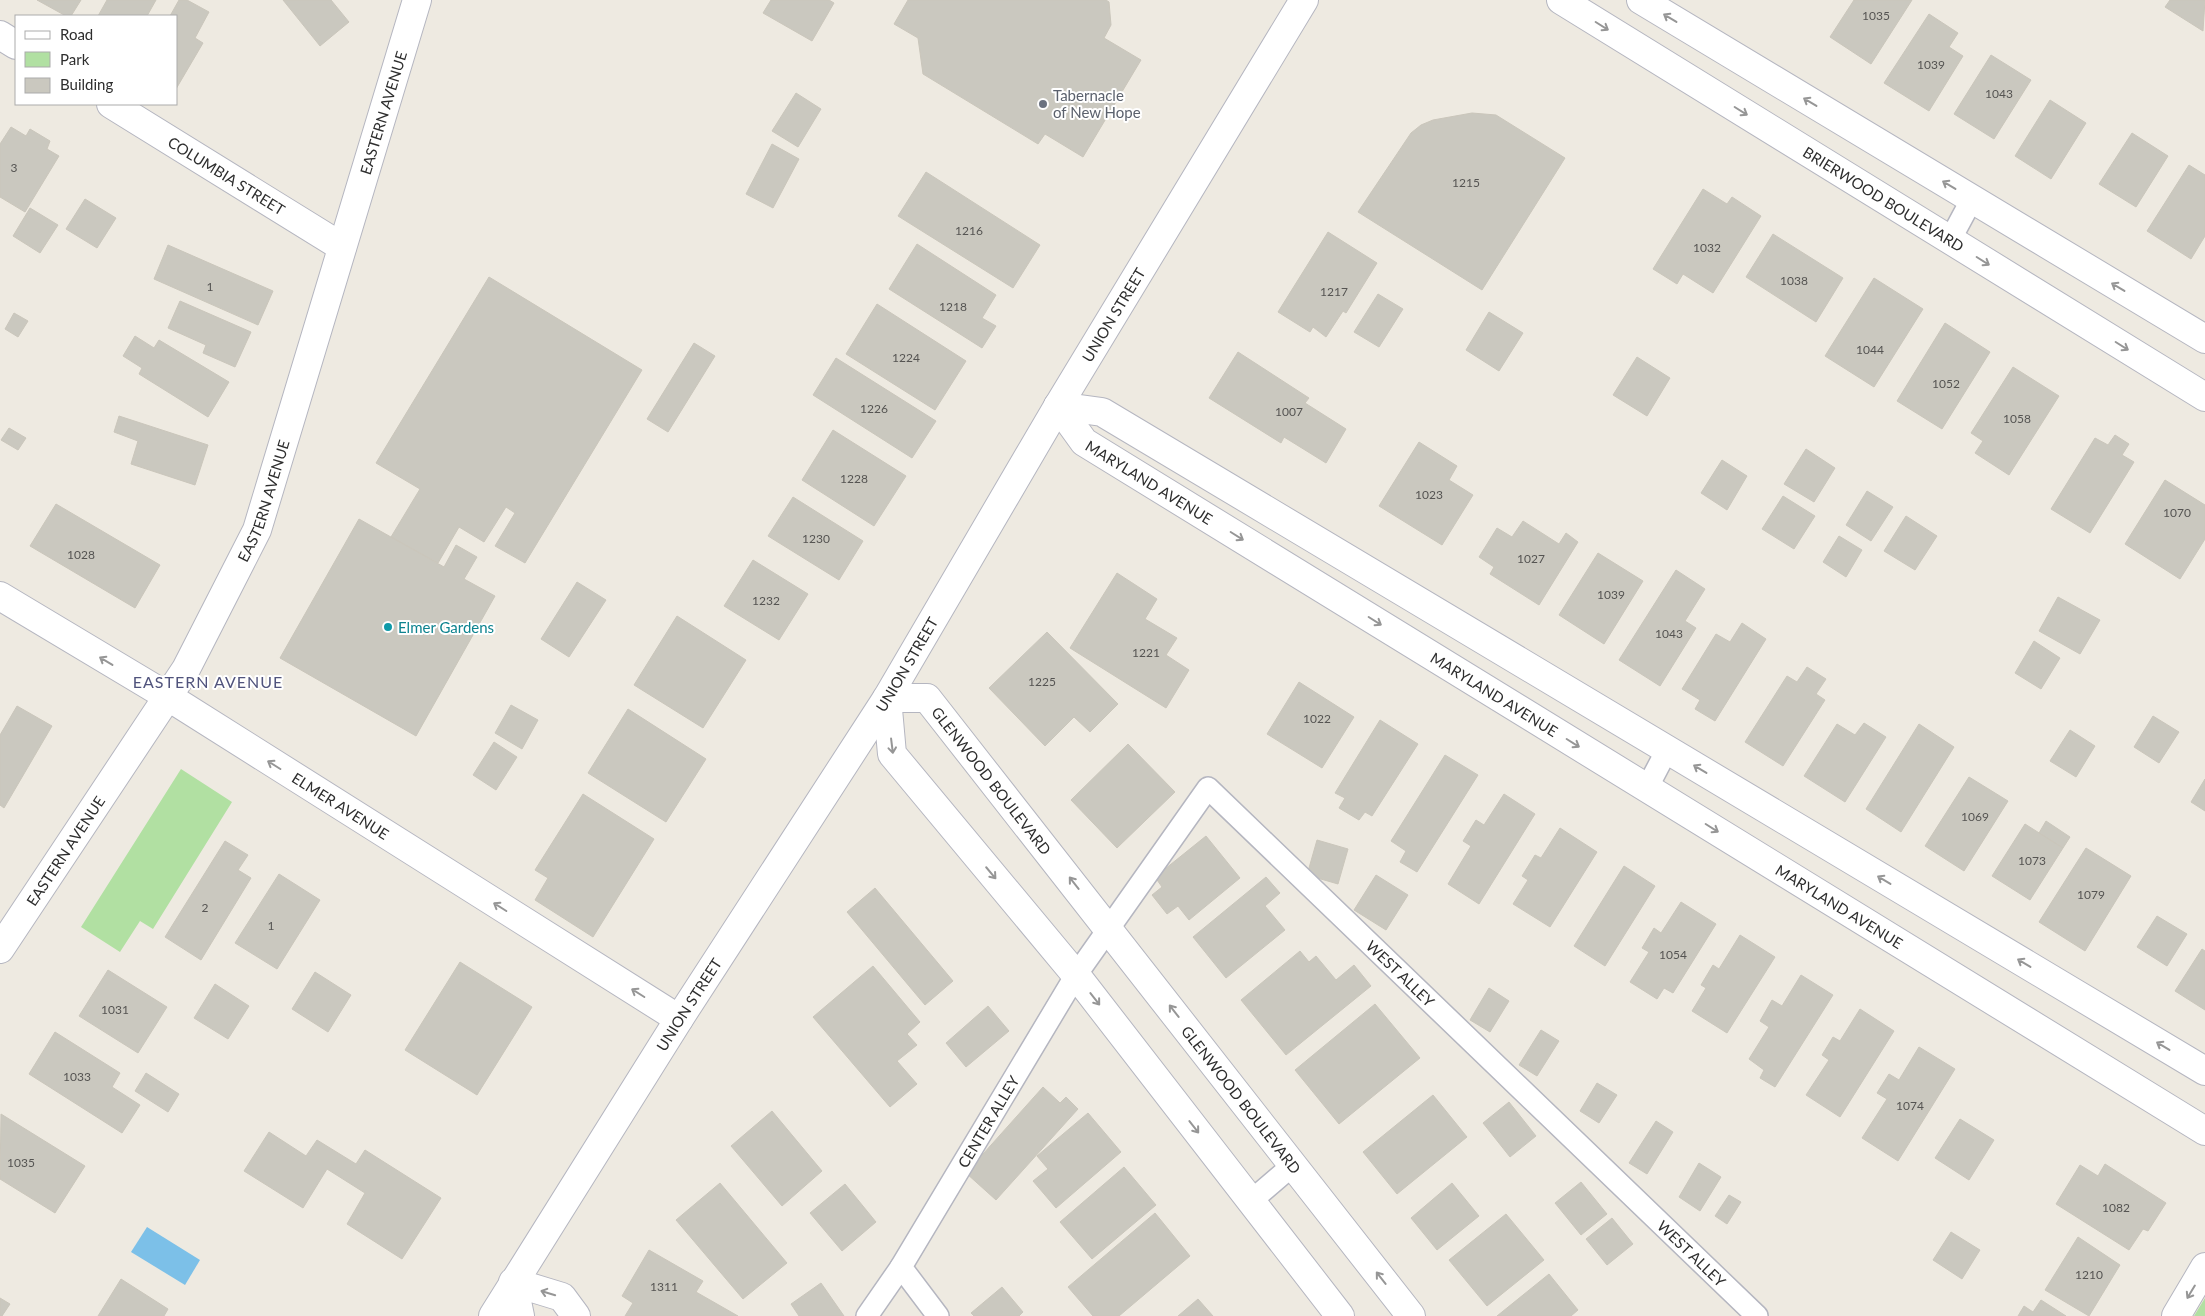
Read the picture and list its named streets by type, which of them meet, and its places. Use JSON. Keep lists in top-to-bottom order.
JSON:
{
  "streets": {
    "street": [
      "EASTERN AVENUE",
      "COLUMBIA STREET",
      "BRIERWOOD BOULEVARD",
      "UNION STREET",
      "MARYLAND AVENUE",
      "GLENWOOD BOULEVARD",
      "ELMER AVENUE"
    ],
    "lane": ["WEST ALLEY", "CENTER ALLEY"]
  },
  "crossings": [
    ["EASTERN AVENUE", "COLUMBIA STREET"],
    ["EASTERN AVENUE", "ELMER AVENUE"],
    ["UNION STREET", "MARYLAND AVENUE"],
    ["UNION STREET", "GLENWOOD BOULEVARD"],
    ["UNION STREET", "ELMER AVENUE"],
    ["GLENWOOD BOULEVARD", "WEST ALLEY"],
    ["WEST ALLEY", "CENTER ALLEY"]
  ],
  "one_way": ["ELMER AVENUE"],
  "districts": ["EASTERN AVENUE"],
  "places": ["Tabernacle of New Hope", "Elmer Gardens"],
  "house_numbers": [
    "1035",
    "1039",
    "1043",
    "3",
    "1215",
    "1216",
    "1032",
    "1038",
    "1",
    "1217",
    "1218",
    "1044",
    "1224",
    "1052",
    "1226",
    "1007",
    "1058",
    "1228",
    "1023",
    "1070",
    "1230",
    "1028",
    "1027",
    "1039",
    "1232",
    "1043",
    "1221",
    "1225",
    "1022",
    "1069",
    "1073",
    "1079",
    "2",
    "1",
    "1054",
    "1031",
    "1033",
    "1074",
    "1035",
    "1082",
    "1210",
    "1311"
  ],
  "legend": ["Road", "Park", "Building"]
}
